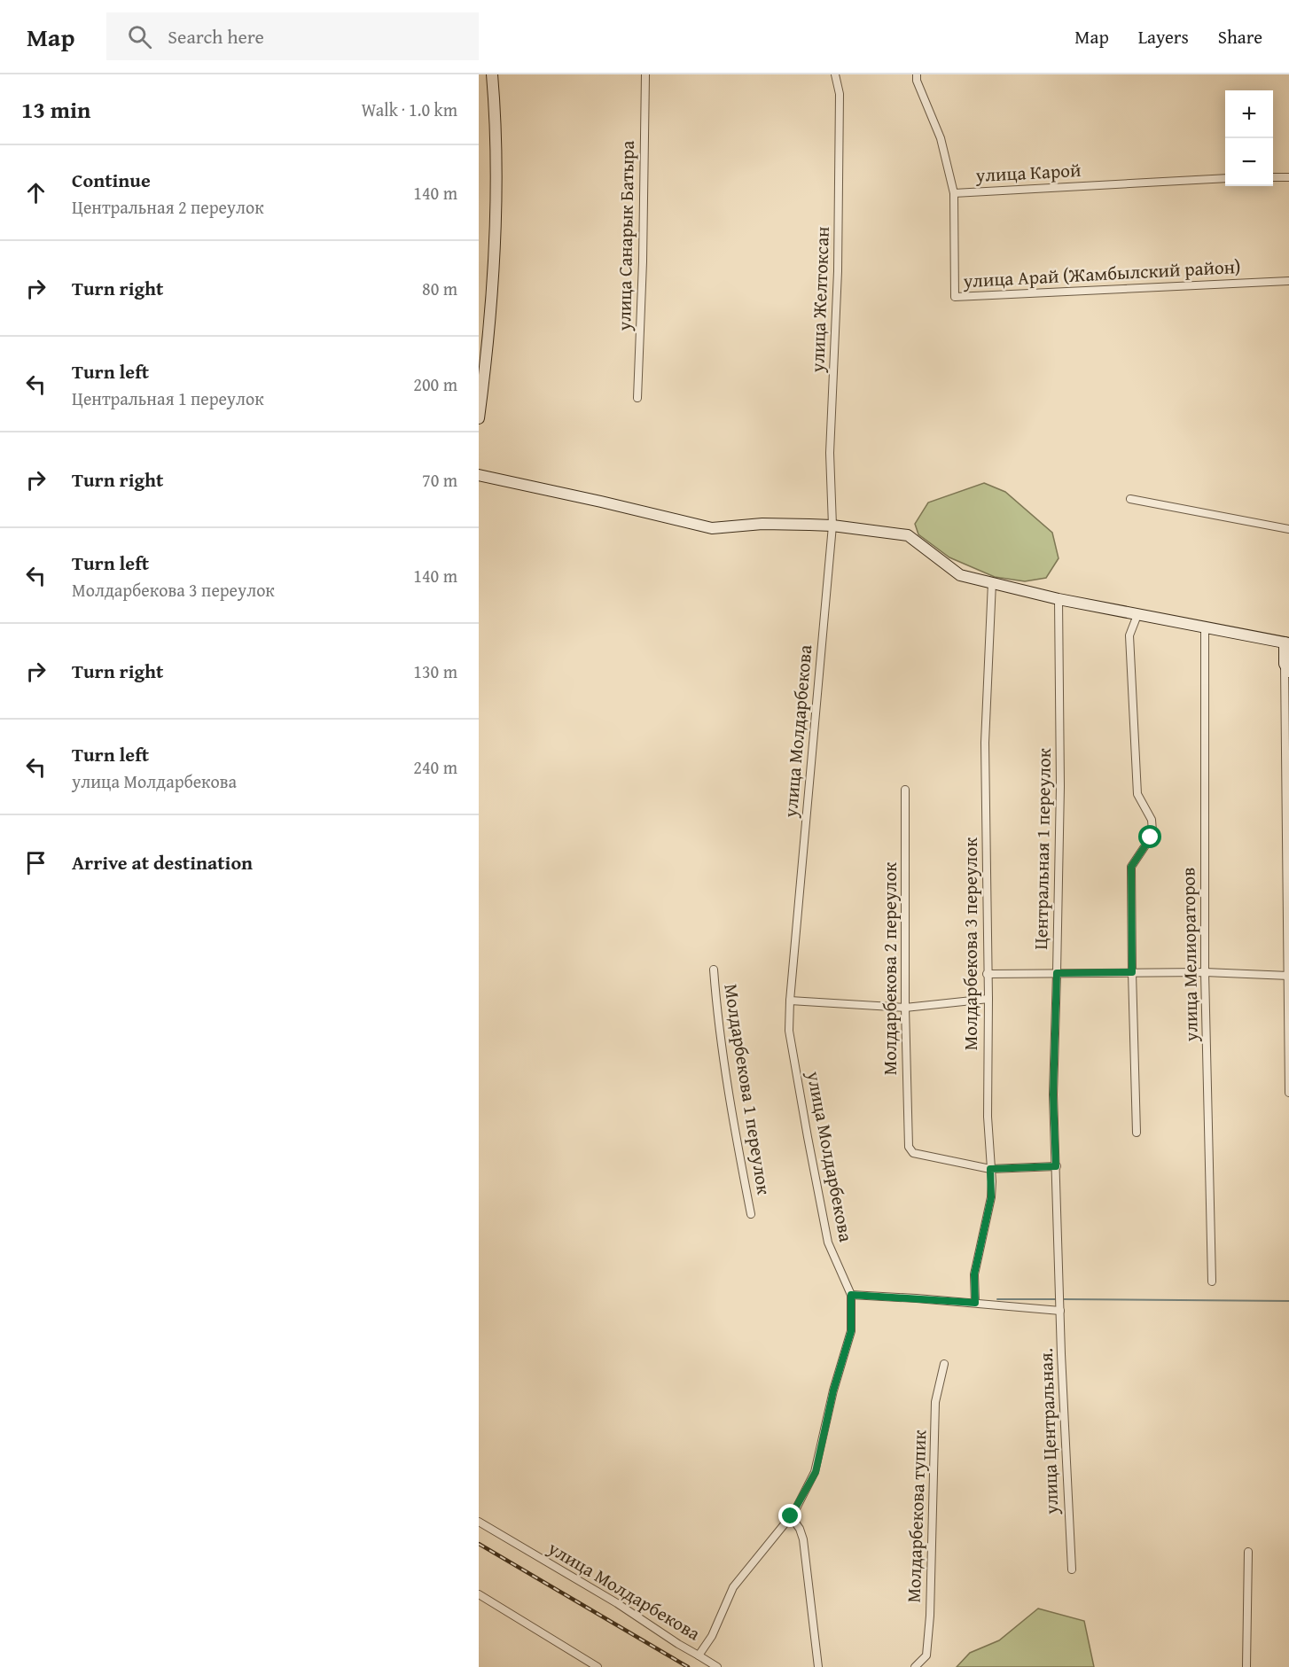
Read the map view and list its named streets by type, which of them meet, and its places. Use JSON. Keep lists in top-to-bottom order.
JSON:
{
  "streets": {
    "street": [
      "улица Карой",
      "улица Санарык Батыра",
      "улица Арай (Жамбылский район)",
      "улица Желтоксан",
      "улица Молдарбекова",
      "Центральная 1 переулок",
      "Молдарбекова 3 переулок",
      "улица Мелиораторов",
      "Молдарбекова 2 переулок",
      "Молдарбекова 1 переулок",
      "улица Центральная.",
      "Молдарбекова тупик"
    ]
  },
  "crossings": [
    ["улица Карой", "улица Арай (Жамбылский район)"],
    ["улица Желтоксан", "улица Молдарбекова"],
    ["Центральная 1 переулок", "улица Центральная."],
    ["Молдарбекова 3 переулок", "Молдарбекова 2 переулок"]
  ],
  "page": {
    "header": "Map",
    "search": "Search here",
    "nav": ["Map", "Layers", "Share"],
    "heading": ["13 min", "Walk · 1.0 km"],
    "map_buttons": ["+", "−"],
    "list": [
      ["Continue", "Центральная 2 переулок", "140 m"],
      ["Turn right", "80 m"],
      ["Turn left", "Центральная 1 переулок", "200 m"],
      ["Turn right", "70 m"],
      ["Turn left", "Молдарбекова 3 переулок", "140 m"],
      ["Turn right", "130 m"],
      ["Turn left", "улица Молдарбекова", "240 m"],
      "Arrive at destination"
    ]
  }
}
